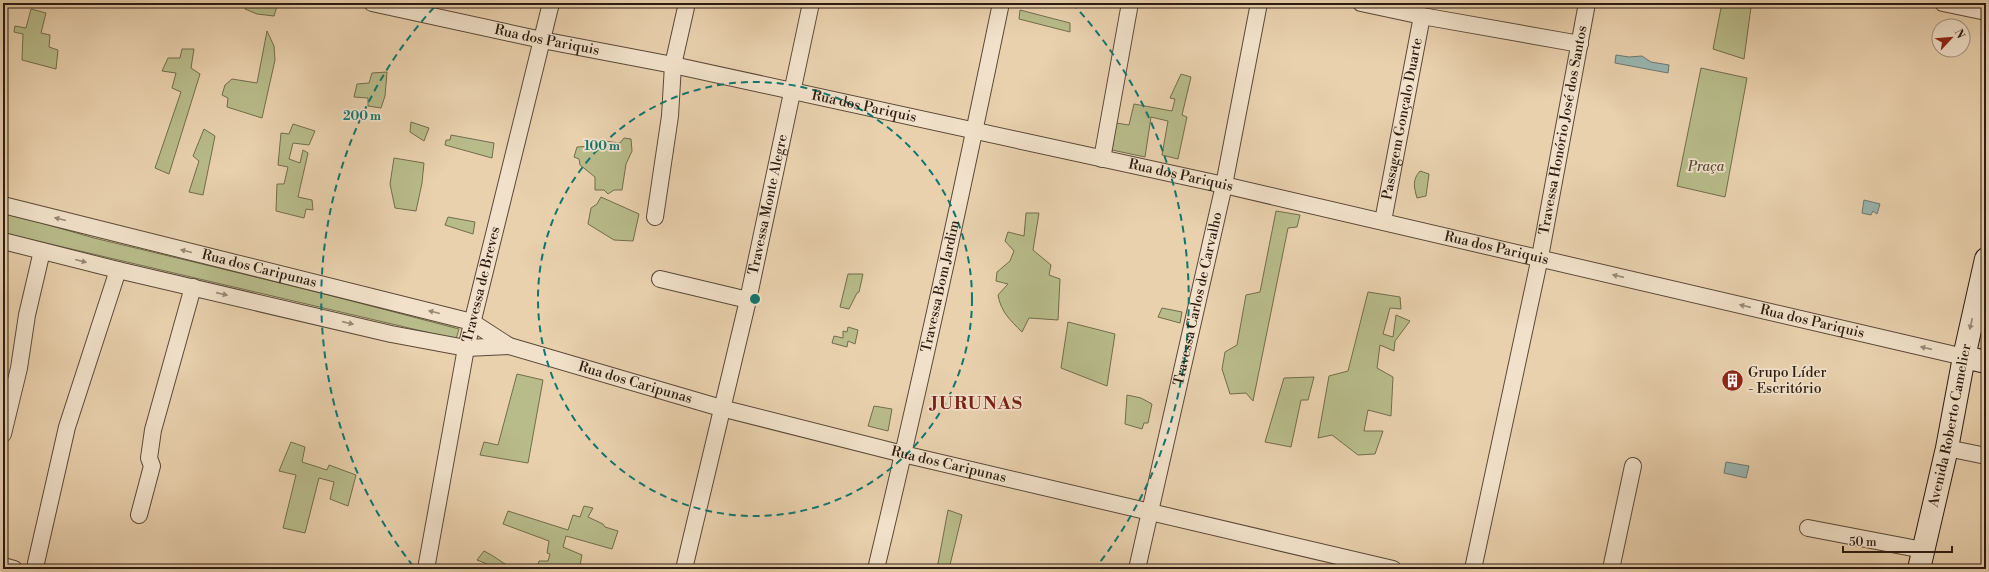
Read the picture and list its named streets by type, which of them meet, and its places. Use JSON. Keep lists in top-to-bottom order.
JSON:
{
  "streets": {
    "main road": ["Rua dos Pariquis", "Avenida Roberto Camelier"],
    "street": [
      "Passagem Gonçalo Duarte",
      "Travessa Honório José dos Santos",
      "Travessa Monte Alegre",
      "Rua dos Caripunas",
      "Travessa de Breves",
      "Travessa Bom Jardim",
      "Travessa Carlos de Carvalho"
    ]
  },
  "crossings": [
    ["Rua dos Pariquis", "Passagem Gonçalo Duarte"],
    ["Rua dos Pariquis", "Travessa Honório José dos Santos"],
    ["Rua dos Pariquis", "Travessa Monte Alegre"],
    ["Rua dos Pariquis", "Travessa de Breves"],
    ["Rua dos Pariquis", "Travessa Bom Jardim"],
    ["Rua dos Pariquis", "Travessa Carlos de Carvalho"],
    ["Rua dos Pariquis", "Avenida Roberto Camelier"],
    ["Travessa Monte Alegre", "Rua dos Caripunas"],
    ["Rua dos Caripunas", "Travessa de Breves"],
    ["Rua dos Caripunas", "Travessa Bom Jardim"],
    ["Rua dos Caripunas", "Travessa Carlos de Carvalho"]
  ],
  "districts": ["JURUNAS"],
  "parks": ["Praça"],
  "places": {
    "building": ["Grupo Líder - Escritório"]
  },
  "scale_bar": "50 m",
  "north": "top right",
  "rings": ["200 m", "100 m"]
}
